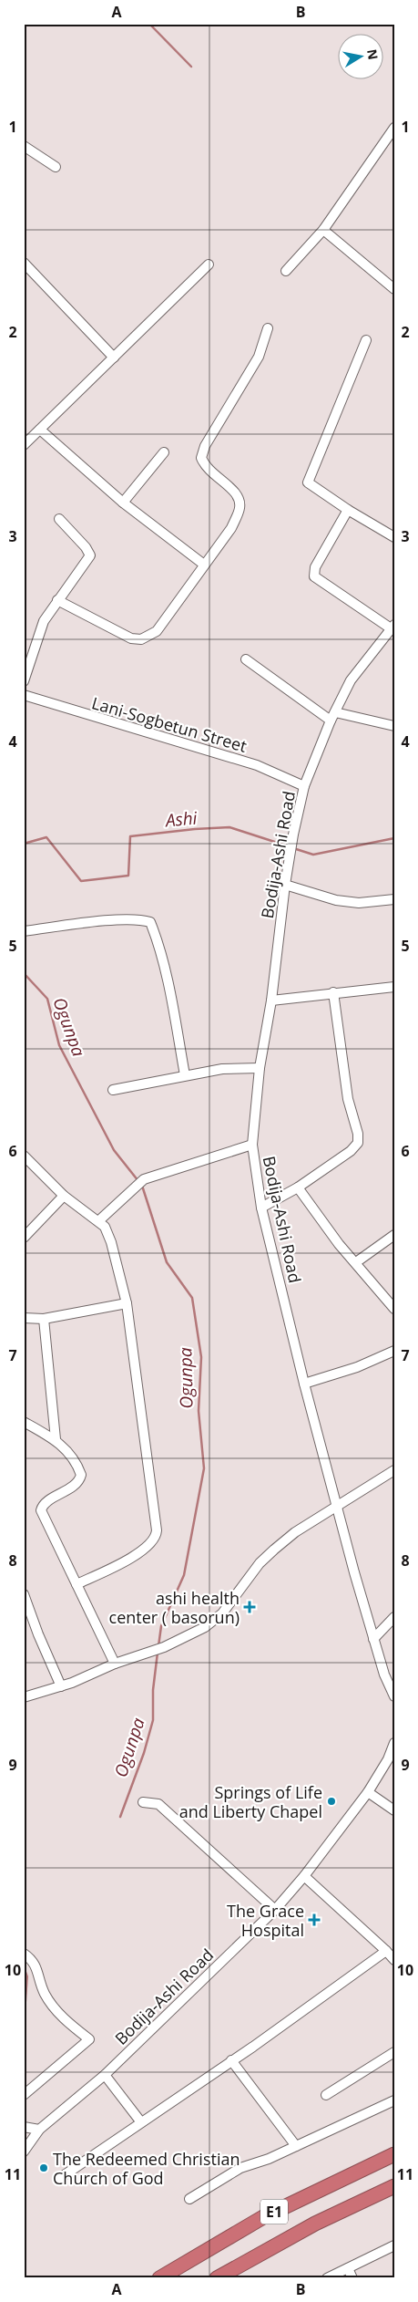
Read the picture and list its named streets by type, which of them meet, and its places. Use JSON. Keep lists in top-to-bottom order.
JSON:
{
  "streets": {
    "highway": ["E1"],
    "street": ["Lani-Sogbetun Street", "Bodija-Ashi Road"]
  },
  "crossings": [
    ["Lani-Sogbetun Street", "Bodija-Ashi Road"]
  ],
  "water": ["Ashi", "Ogunpa"],
  "places": {
    "health": ["ashi health center ( basorun)", "The Grace Hospital"],
    "other": ["Springs of Life and Liberty Chapel", "The Redeemed Christian Church of God"]
  },
  "north": "right",
  "grid": {
    "columns": ["A", "B"],
    "rows": [
      "1",
      "2",
      "3",
      "4",
      "5",
      "6",
      "7",
      "8",
      "9",
      "10",
      "11"
    ]
  }
}
